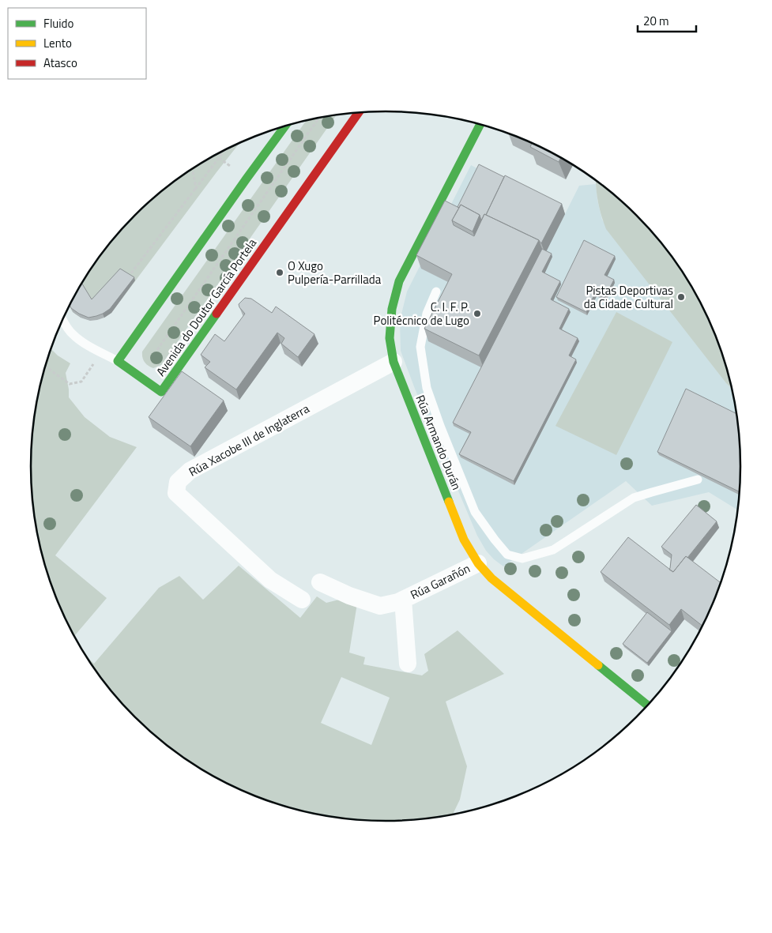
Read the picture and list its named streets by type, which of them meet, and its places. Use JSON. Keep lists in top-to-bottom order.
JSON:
{
  "streets": {
    "street": [
      "Avenida do Doutor García Portela",
      "Rúa Xacobe III de Inglaterra",
      "Rúa Armando Durán",
      "Rúa Garañón"
    ]
  },
  "crossings": [
    ["Rúa Xacobe III de Inglaterra", "Rúa Armando Durán"],
    ["Rúa Armando Durán", "Rúa Garañón"]
  ],
  "places": ["O Xugo Pulpería-Parrillada", "Pistas Deportivas da Cidade Cultural", "C. I. F. P. Politécnico de Lugo"],
  "legend": ["Fluido", "Lento", "Atasco"],
  "scale_bar": "20 m"
}
